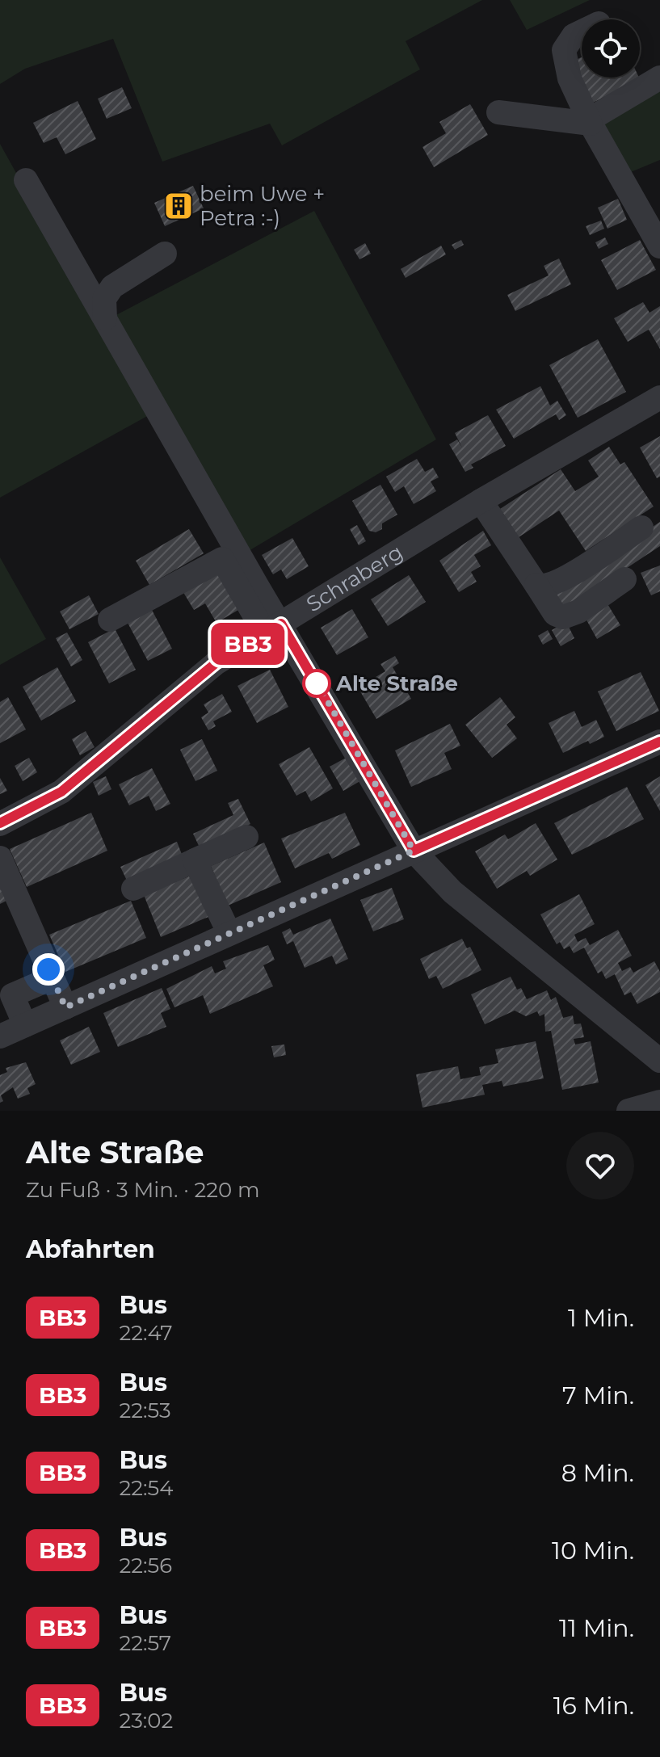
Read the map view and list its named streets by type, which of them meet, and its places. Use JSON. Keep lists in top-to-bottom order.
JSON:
{
  "streets": {
    "street": ["Schraberg"]
  },
  "places": {
    "building": ["beim Uwe + Petra :-)"],
    "other": ["Alte Straße"]
  },
  "lines": ["bus line BB3"],
  "page": {
    "on_map": "BB3",
    "heading": [
      ["Alte Straße", "Zu Fuß · 3 Min. · 220 m"],
      "Abfahrten"
    ],
    "list": [
      {
        "mark": "BB3",
        "name": "Bus",
        "note": "22:47",
        "value": "1 Min."
      },
      {
        "mark": "BB3",
        "name": "Bus",
        "note": "22:53",
        "value": "7 Min."
      },
      {
        "mark": "BB3",
        "name": "Bus",
        "note": "22:54",
        "value": "8 Min."
      },
      {
        "mark": "BB3",
        "name": "Bus",
        "note": "22:56",
        "value": "10 Min."
      },
      {
        "mark": "BB3",
        "name": "Bus",
        "note": "22:57",
        "value": "11 Min."
      },
      {
        "mark": "BB3",
        "name": "Bus",
        "note": "23:02",
        "value": "16 Min."
      }
    ]
  }
}
